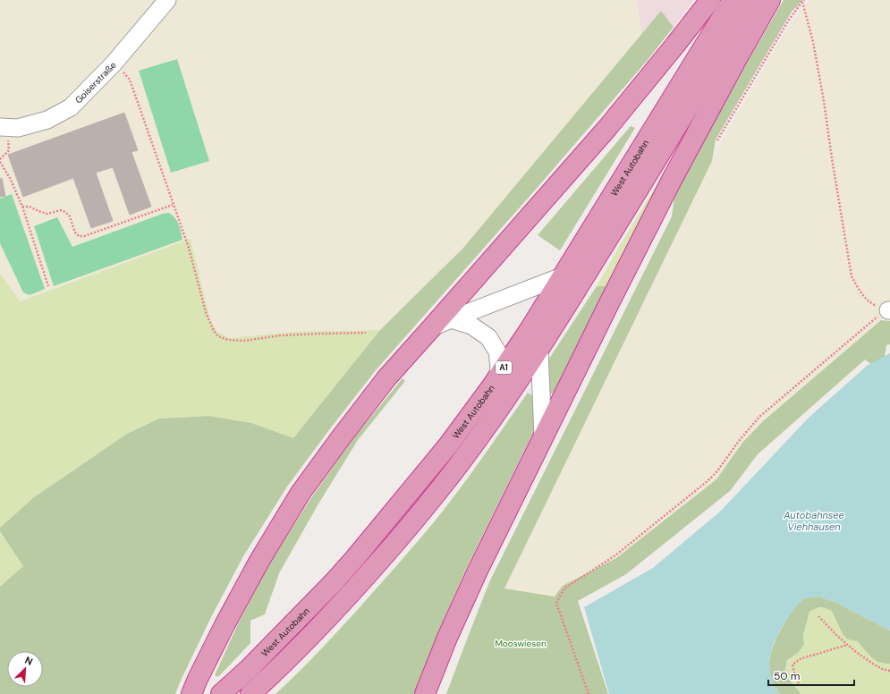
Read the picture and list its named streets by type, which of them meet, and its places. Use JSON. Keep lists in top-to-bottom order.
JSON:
{
  "streets": {
    "highway": ["West Autobahn", "A1"],
    "street": ["Goiserstraße"]
  },
  "water": ["Autobahnsee Viehhausen"],
  "parks": ["Mooswiesen"],
  "scale_bar": "50 m",
  "north": "top right"
}
